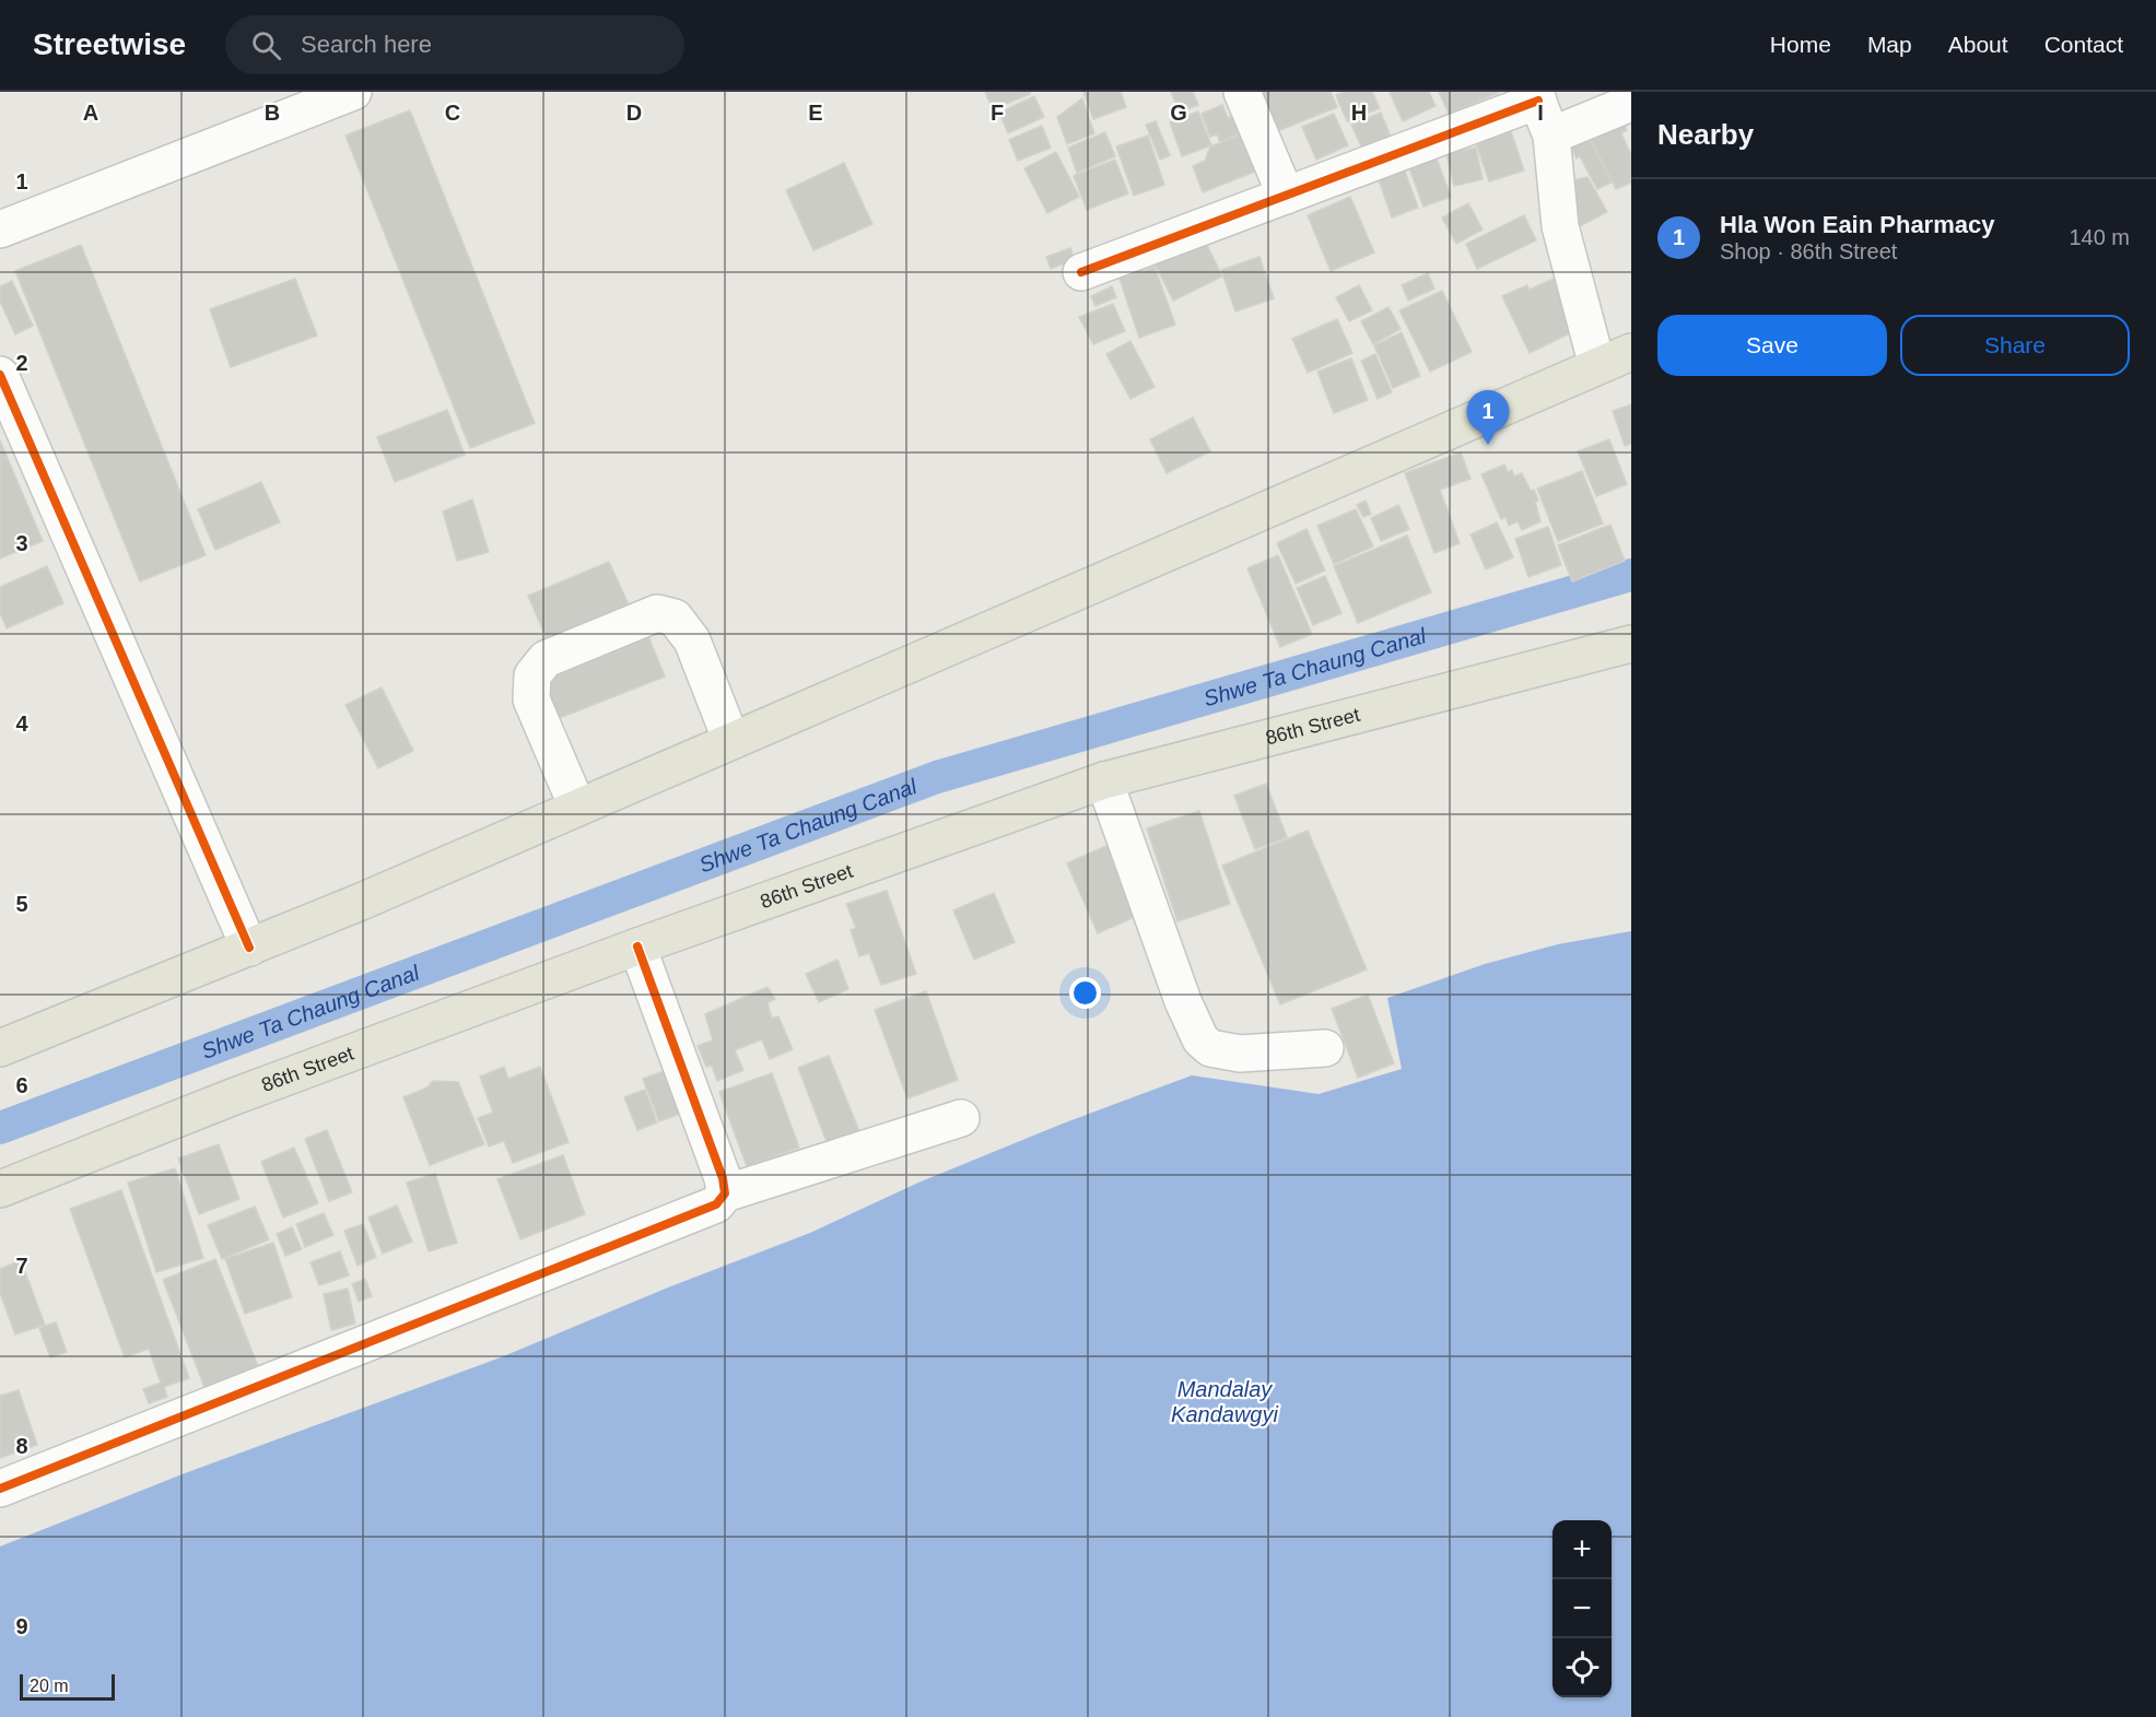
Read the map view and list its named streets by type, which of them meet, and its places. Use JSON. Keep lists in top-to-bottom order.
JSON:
{
  "streets": {
    "main road": ["86th Street"]
  },
  "water": ["Shwe Ta Chaung Canal", "Mandalay Kandawgyi"],
  "scale_bar": "20 m",
  "page": {
    "header": "Streetwise",
    "search": "Search here",
    "nav": [
      "Home",
      "Map",
      "About",
      "Contact"
    ],
    "heading": "Nearby",
    "list": [
      {
        "mark": "1",
        "name": "Hla Won Eain Pharmacy",
        "note": "Shop · 86th Street",
        "value": "140 m"
      }
    ],
    "buttons": ["Save", "Share"],
    "pins": "1",
    "map_buttons": ["+", "−"],
    "scale": "20 m"
  },
  "grid": {
    "columns": [
      "A",
      "B",
      "C",
      "D",
      "E",
      "F",
      "G",
      "H",
      "I"
    ],
    "rows": [
      "1",
      "2",
      "3",
      "4",
      "5",
      "6",
      "7",
      "8",
      "9"
    ]
  }
}
